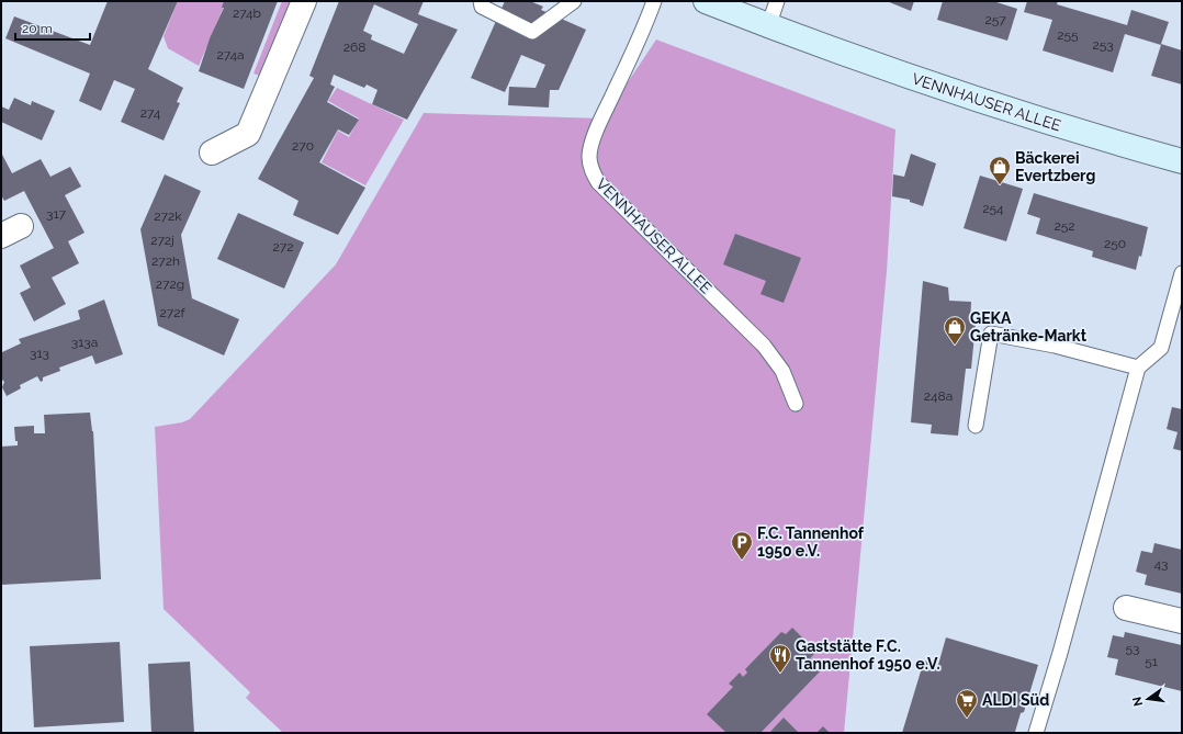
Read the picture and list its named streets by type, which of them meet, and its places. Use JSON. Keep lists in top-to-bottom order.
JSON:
{
  "streets": {
    "main road": ["VENNHAUSER ALLEE"]
  },
  "places": {
    "shop": ["Bäckerei Evertzberg", "GEKA Getränke-Markt"],
    "parking": ["F.C. Tannenhof 1950 e.V."],
    "restaurant": ["Gaststätte F.C. Tannenhof 1950 e.V."],
    "supermarket": ["ALDI Süd"]
  },
  "house_numbers": [
    "274b",
    "257",
    "255",
    "253",
    "268",
    "274a",
    "274",
    "270",
    "254",
    "317",
    "272k",
    "252",
    "272j",
    "250",
    "272",
    "272h",
    "272g",
    "272f",
    "313a",
    "313",
    "248a",
    "43",
    "53",
    "51"
  ],
  "scale_bar": "20 m",
  "north": "left"
}
